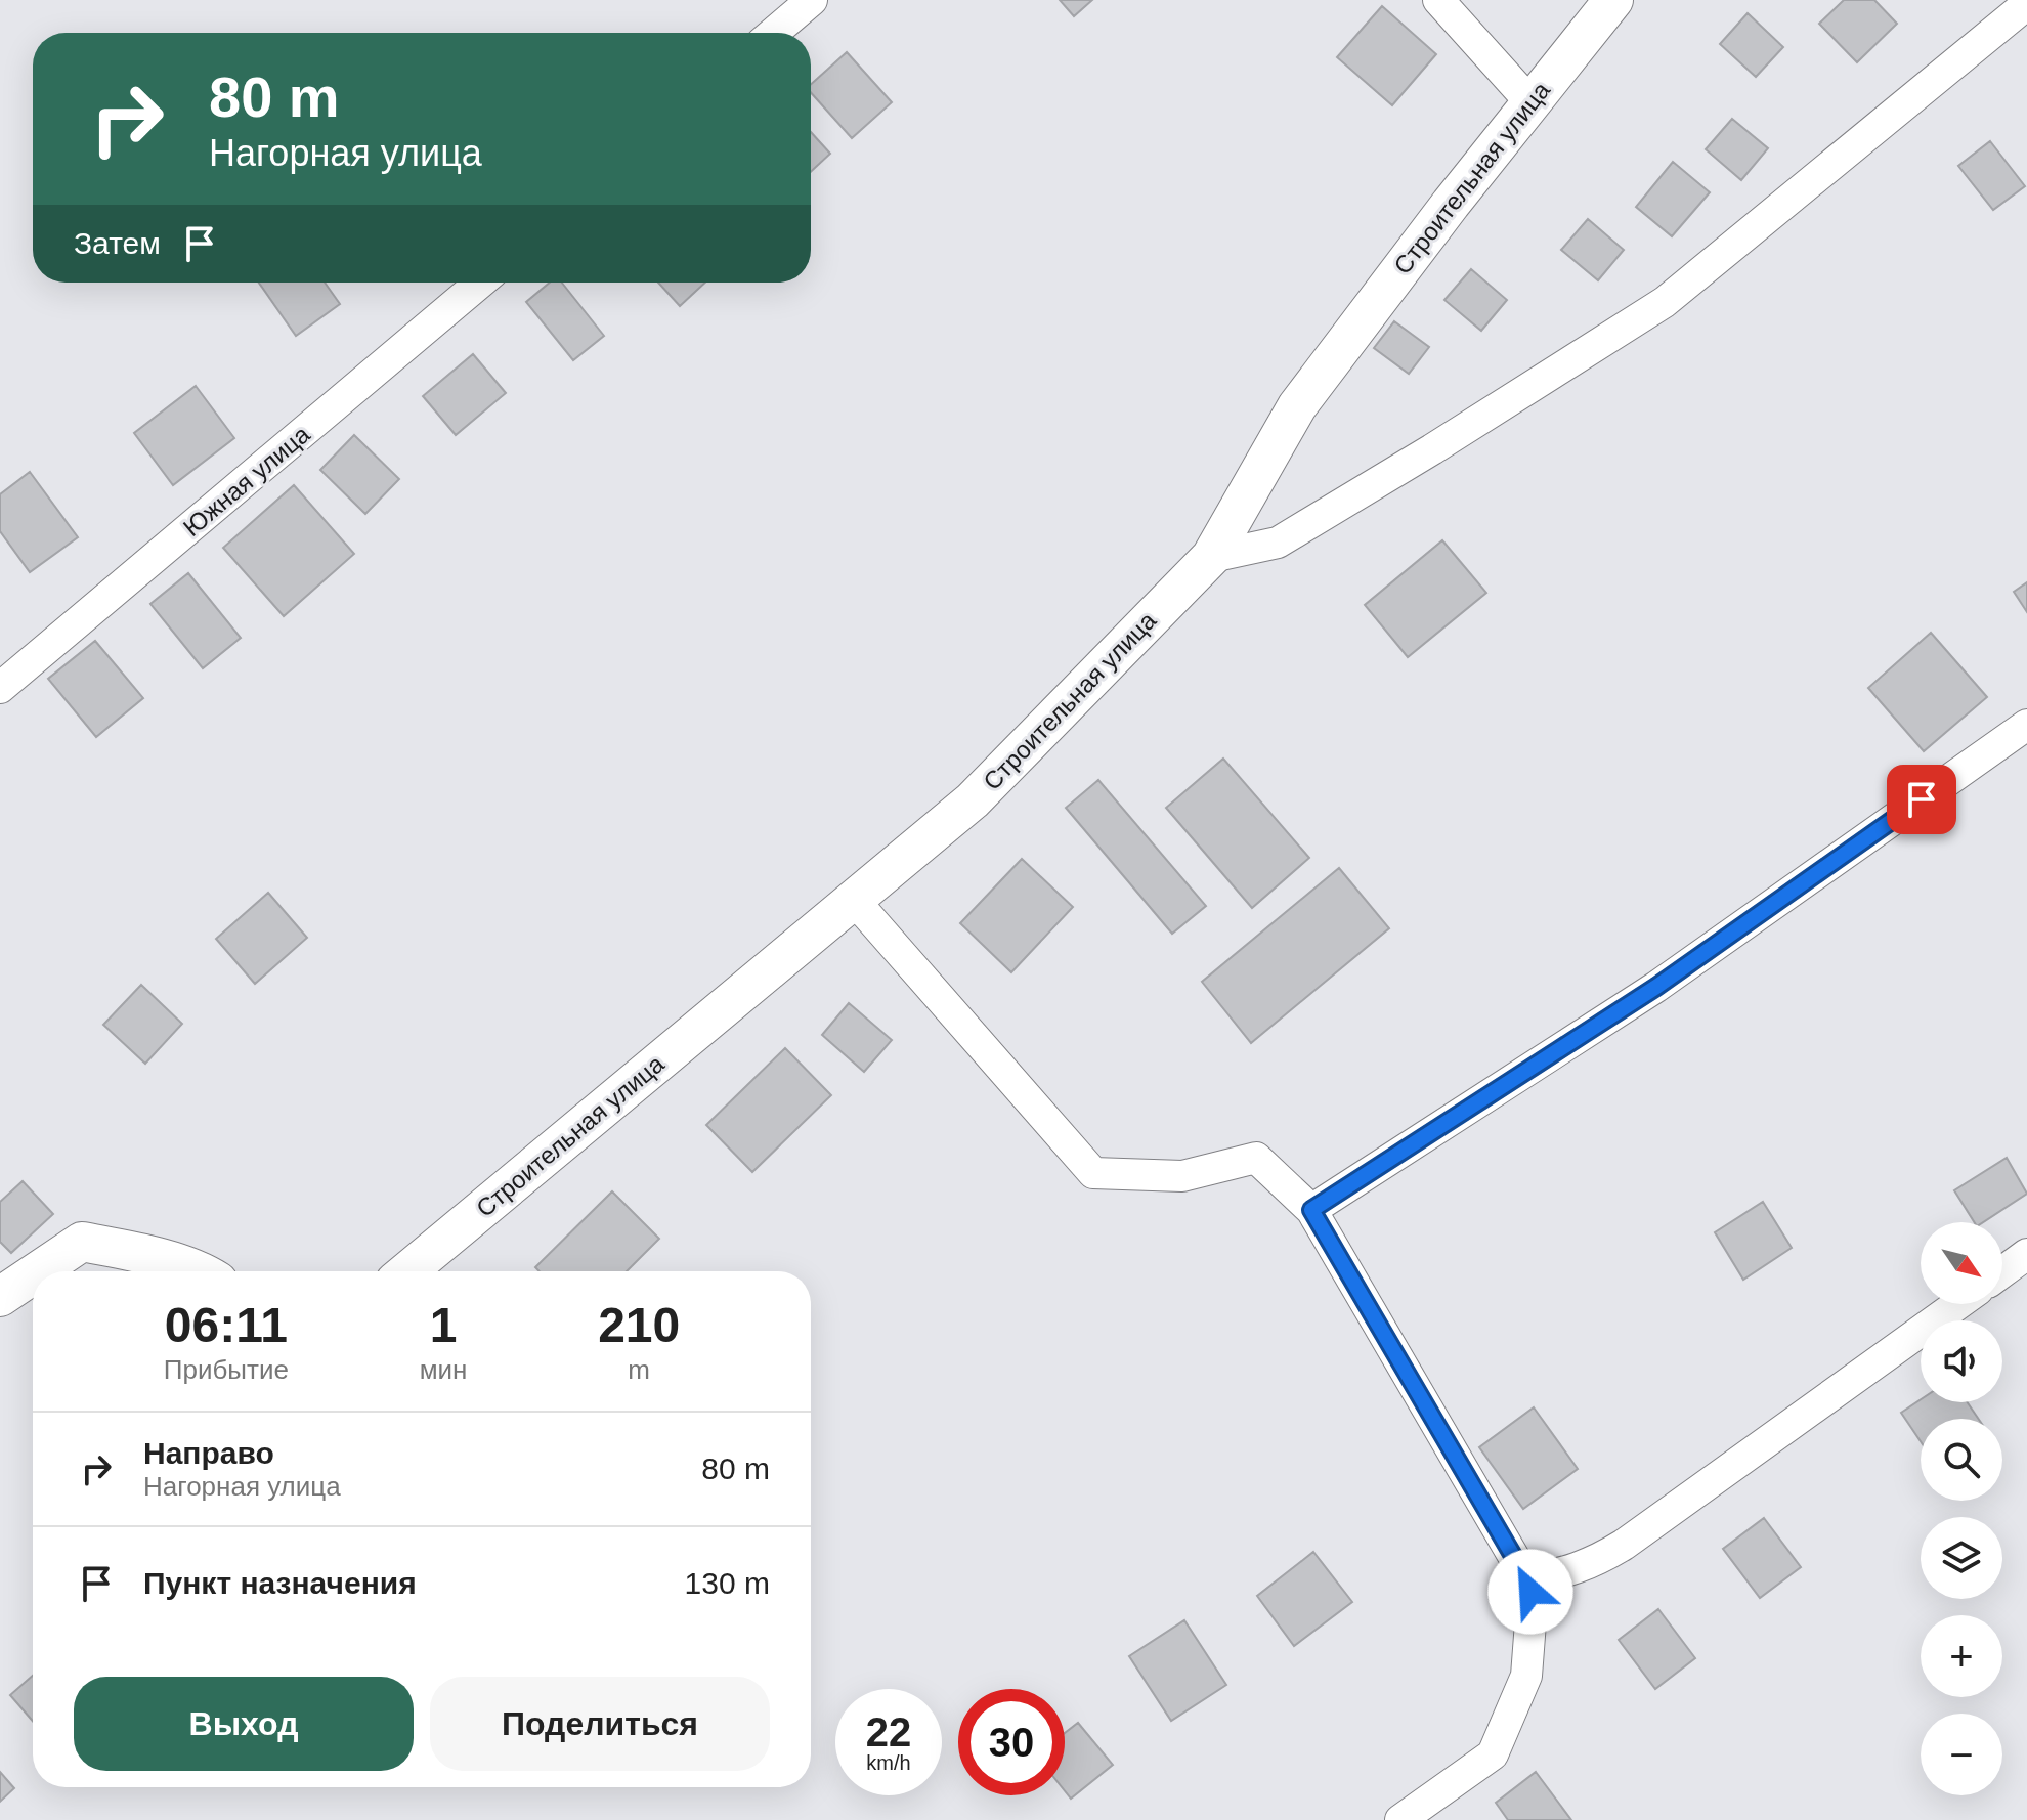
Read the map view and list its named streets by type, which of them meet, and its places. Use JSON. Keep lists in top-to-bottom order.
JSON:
{
  "streets": {
    "street": ["Строительная улица", "Южная улица"]
  },
  "north": "bottom right",
  "page": {
    "turn": ["80 m", "Нагорная улица"],
    "then": "Затем",
    "map_buttons": ["+", "−"],
    "eta": [
      "06:11",
      "Прибытие",
      "1",
      "мин",
      "210",
      "m"
    ],
    "list": [
      {
        "name": "Направо",
        "note": "Нагорная улица",
        "value": "80 m"
      },
      {
        "name": "Пункт назначения",
        "value": "130 m"
      }
    ],
    "buttons": ["Выход", "Поделиться"],
    "speed": "22 km/h",
    "limit": "30"
  }
}
